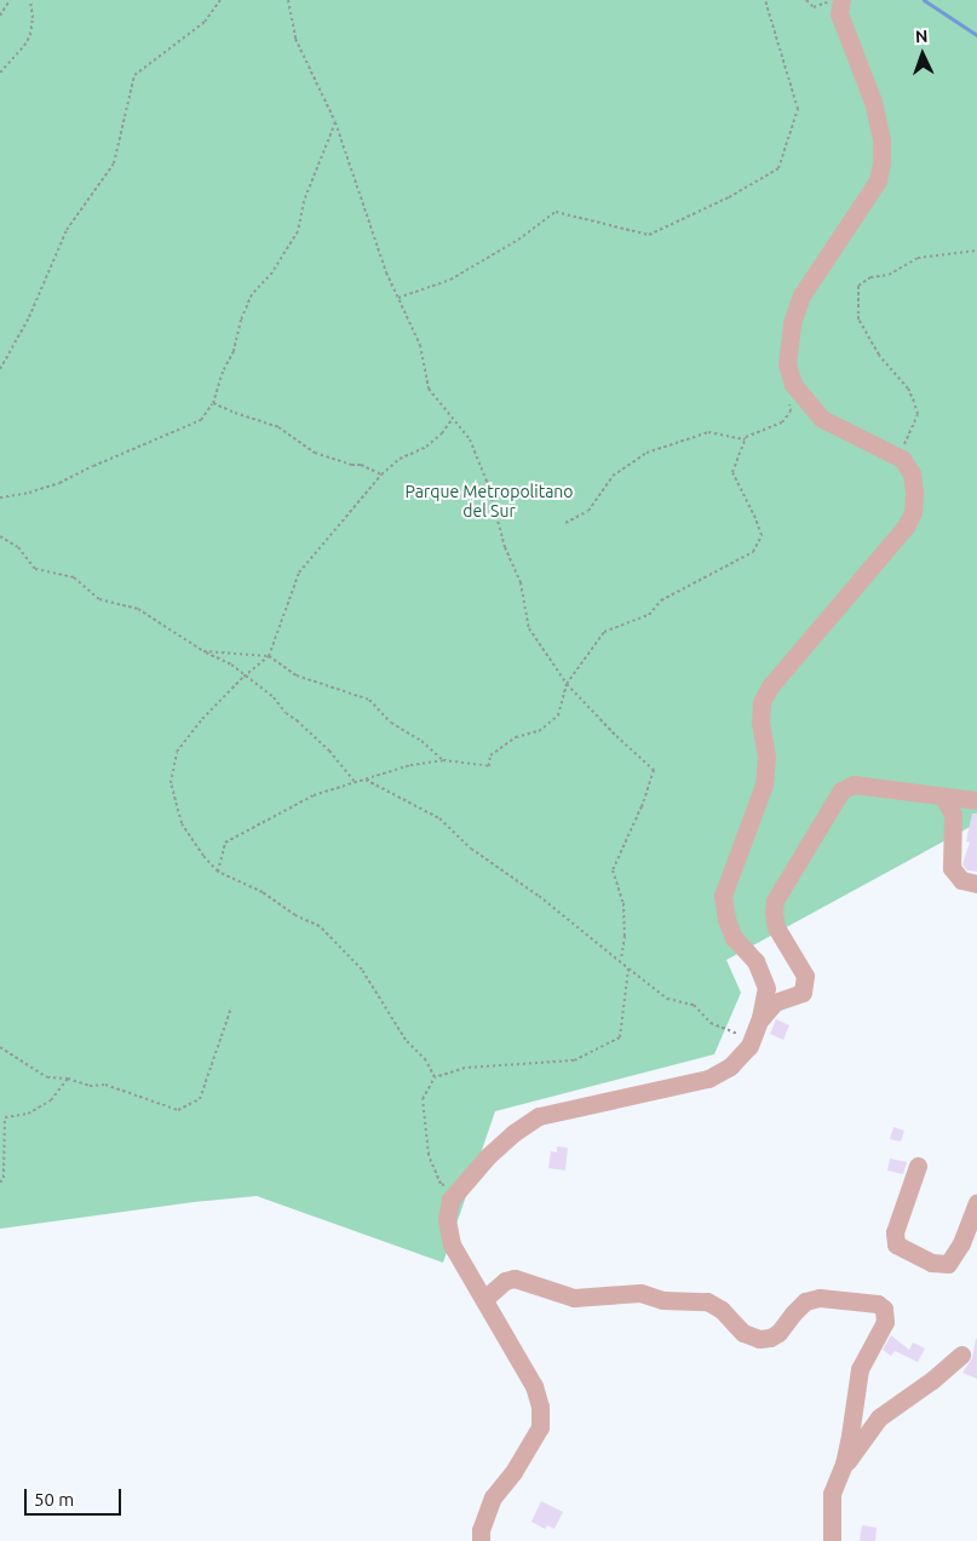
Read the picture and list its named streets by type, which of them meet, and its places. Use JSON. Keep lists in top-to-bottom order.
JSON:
{
  "parks": ["Parque Metropolitano del Sur"],
  "scale_bar": "50 m",
  "north": "top"
}
